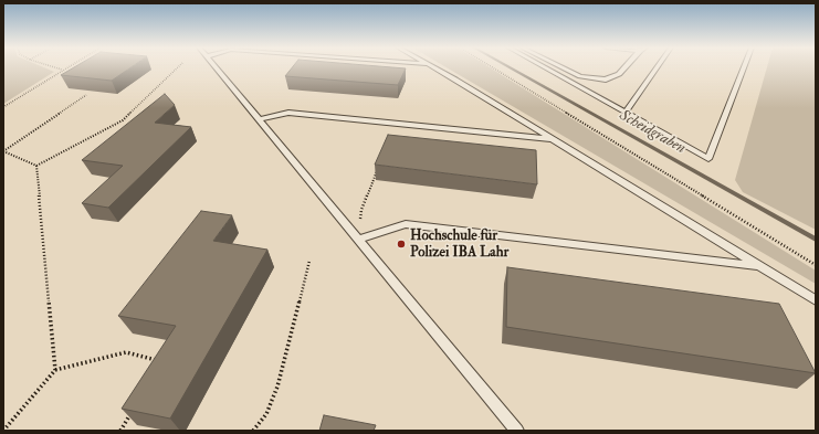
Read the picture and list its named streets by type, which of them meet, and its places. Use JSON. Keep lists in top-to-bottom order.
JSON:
{
  "water": ["Scheidgraben"],
  "places": ["Hochschule für Polizei IBA Lahr"]
}
